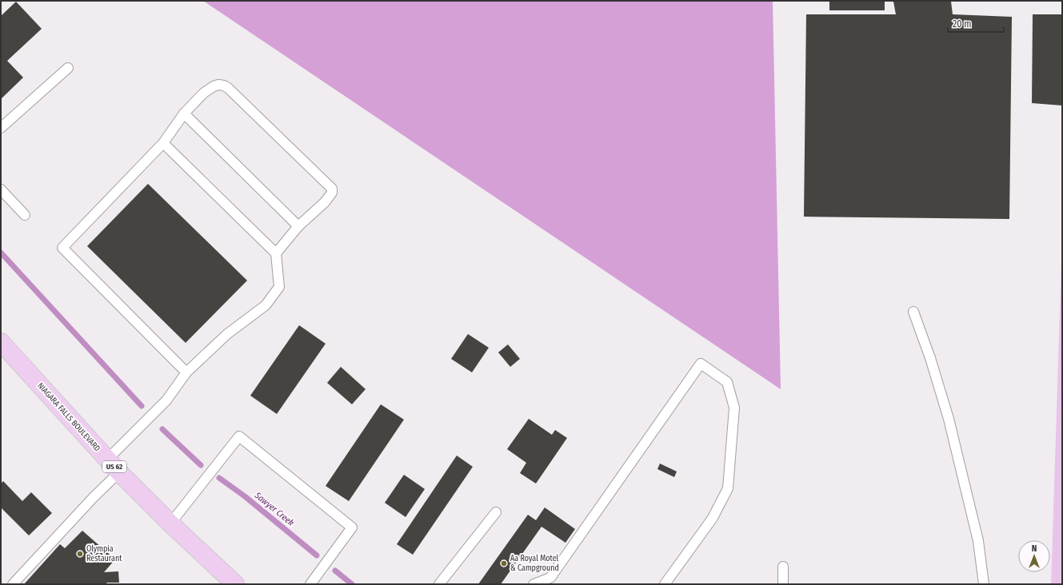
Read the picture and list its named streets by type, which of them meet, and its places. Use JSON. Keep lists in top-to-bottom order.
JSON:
{
  "streets": {
    "main road": ["NIAGARA FALLS BOULEVARD", "US 62"]
  },
  "water": ["Sawyer Creek"],
  "places": ["Olympia Restaurant", "Aa Royal Motel & Campground"],
  "scale_bar": "20 m",
  "north": "top"
}
